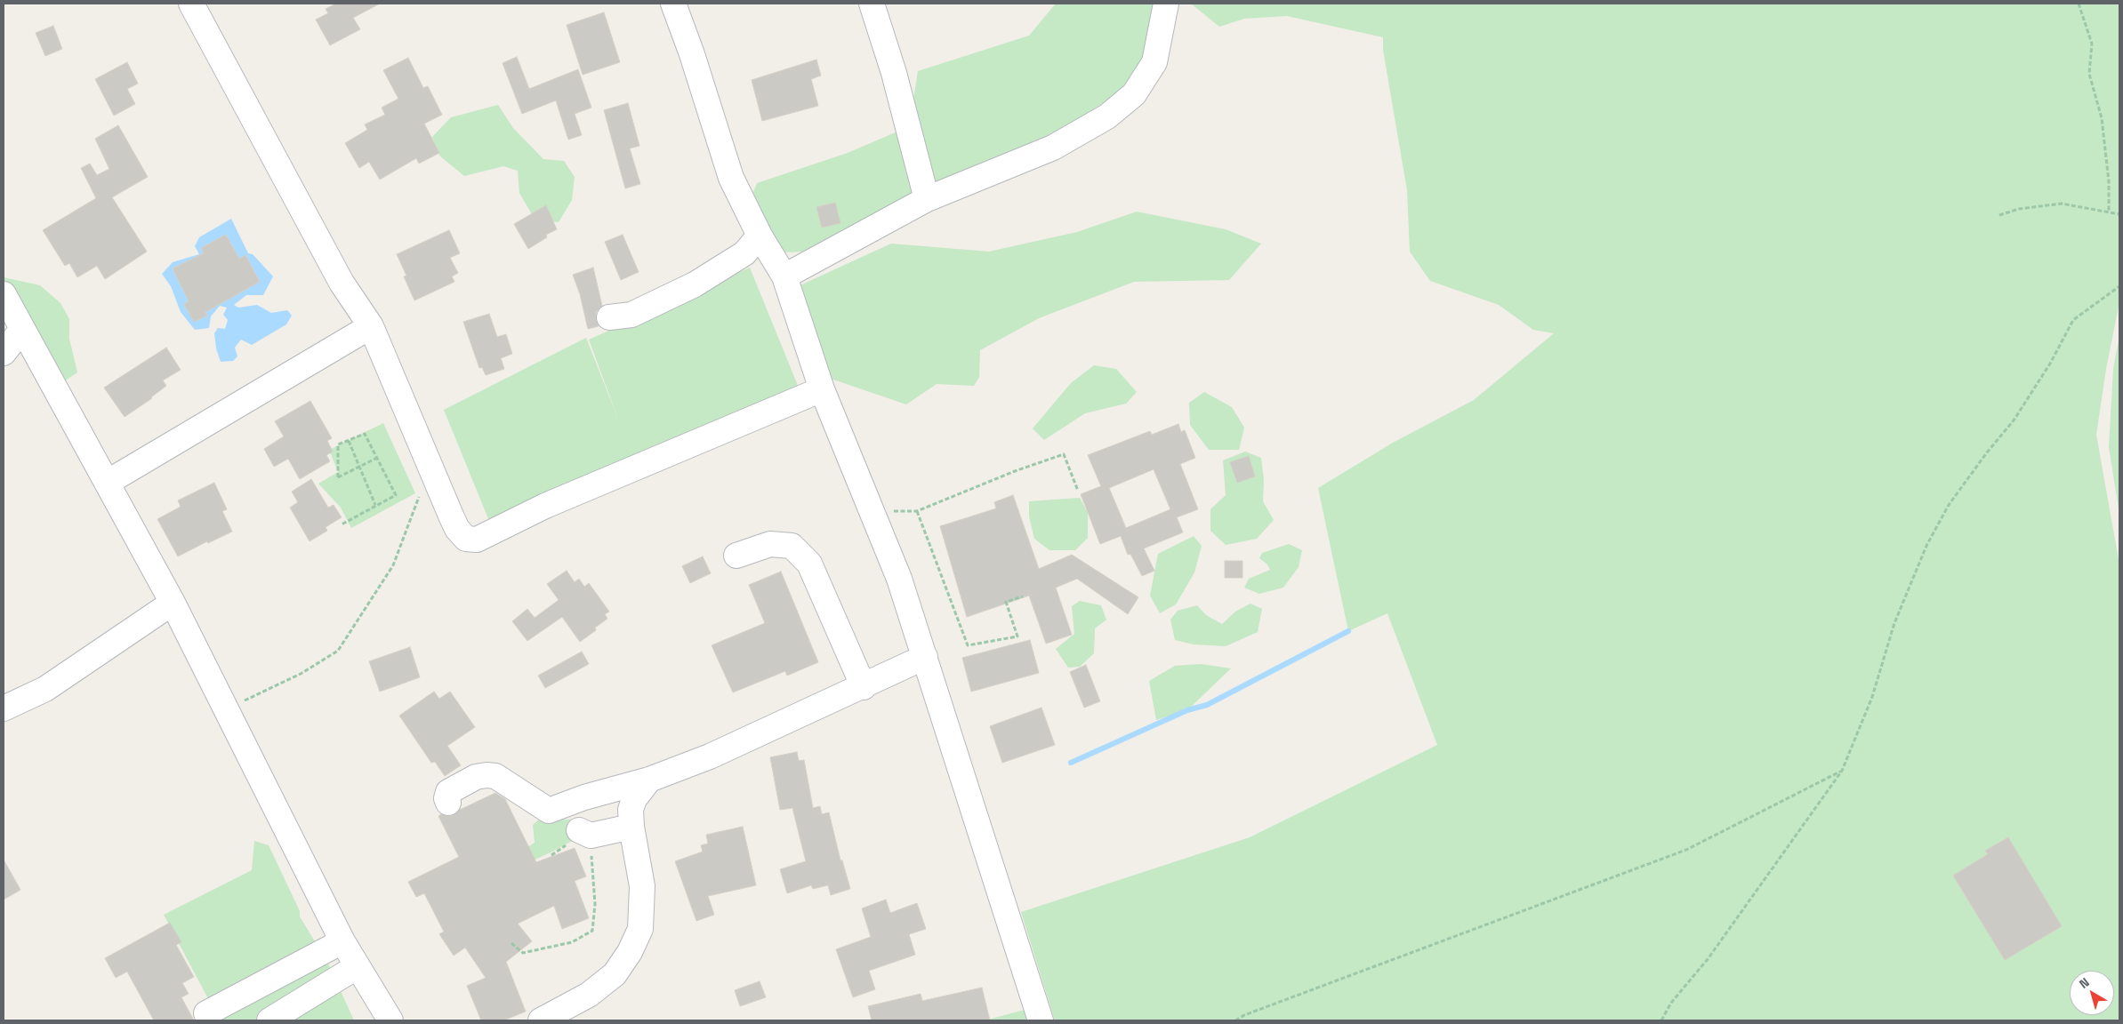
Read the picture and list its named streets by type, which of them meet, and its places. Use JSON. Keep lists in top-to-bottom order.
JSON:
{
  "north": "top left"
}
